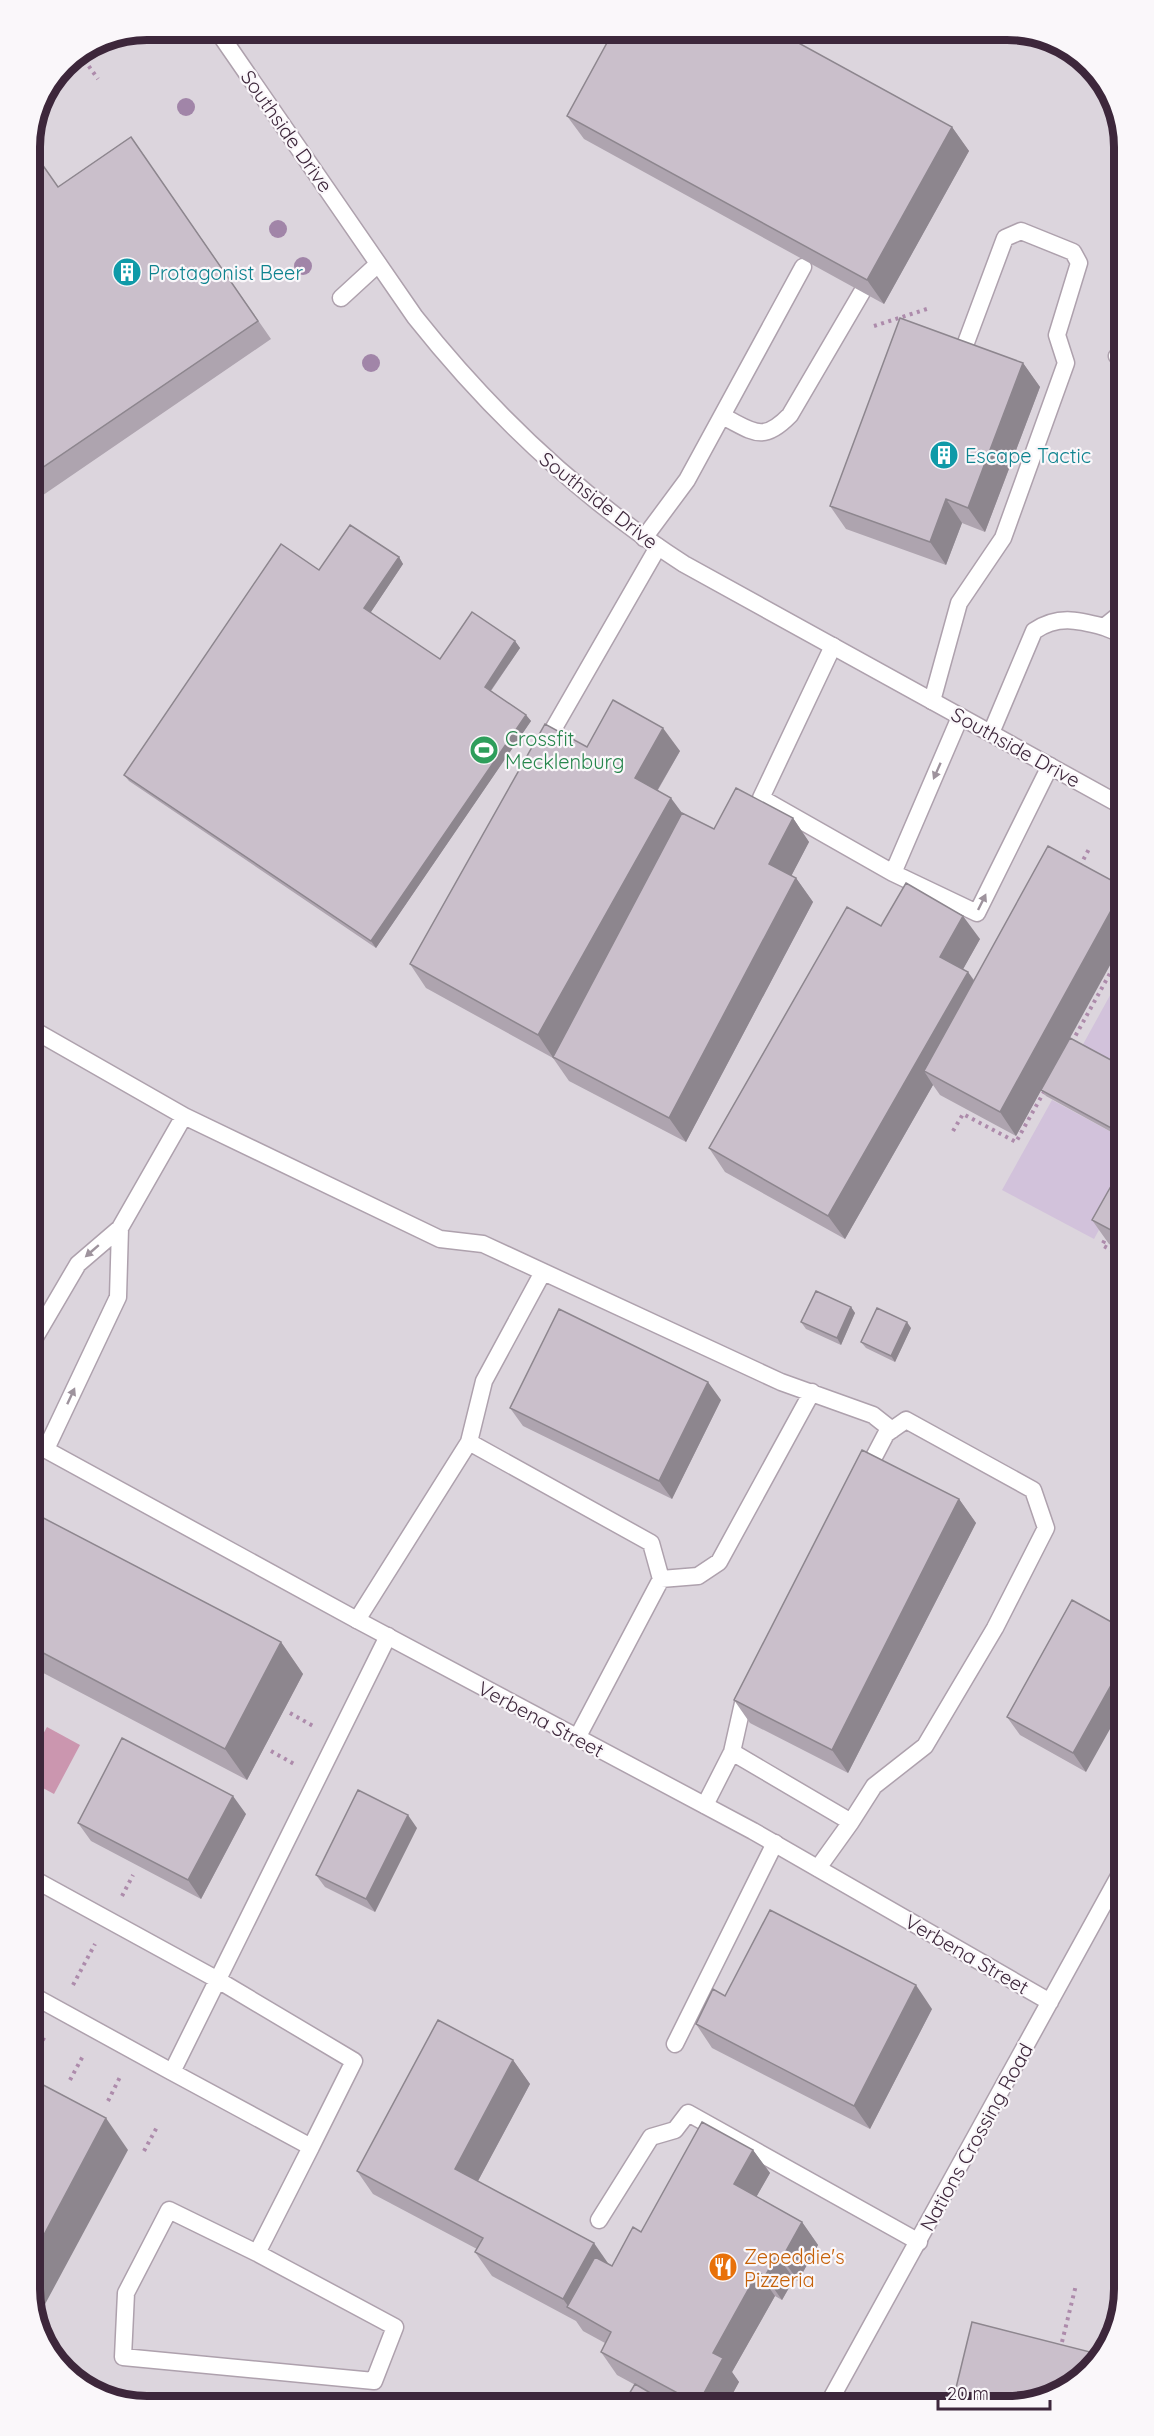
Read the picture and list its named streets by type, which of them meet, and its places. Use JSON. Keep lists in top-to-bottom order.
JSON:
{
  "streets": {
    "street": ["Southside Drive", "Verbena Street", "Nations Crossing Road"]
  },
  "crossings": [
    ["Verbena Street", "Nations Crossing Road"]
  ],
  "places": {
    "building": ["Protagonist Beer", "Escape Tactic"],
    "sports": ["Crossfit Mecklenburg"],
    "restaurant": ["Zepeddie's Pizzeria"]
  },
  "scale_bar": "20 m"
}
